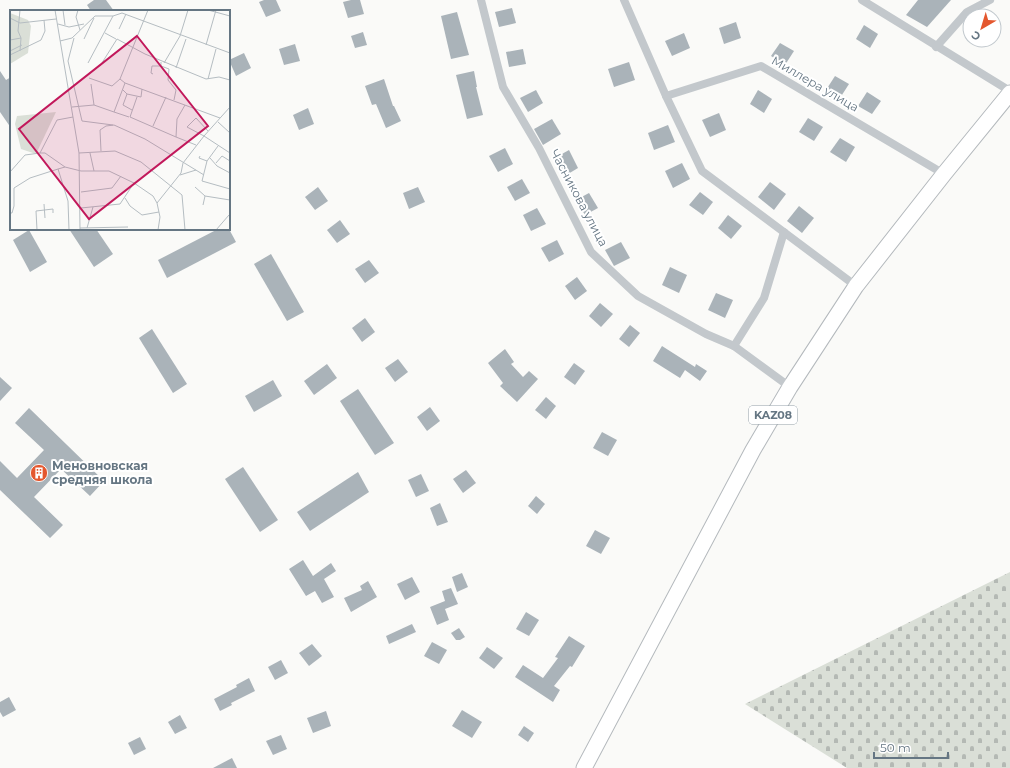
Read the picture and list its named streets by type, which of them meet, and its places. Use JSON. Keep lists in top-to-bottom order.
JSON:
{
  "streets": {
    "highway": ["KAZ08"],
    "street": ["Миллера улица", "Часникова улица"]
  },
  "crossings": [
    ["Миллера улица", "KAZ08"],
    ["Часникова улица", "KAZ08"]
  ],
  "places": {
    "building": ["Меновновская средняя школа"]
  },
  "scale_bar": "50 m",
  "north": "bottom left"
}
